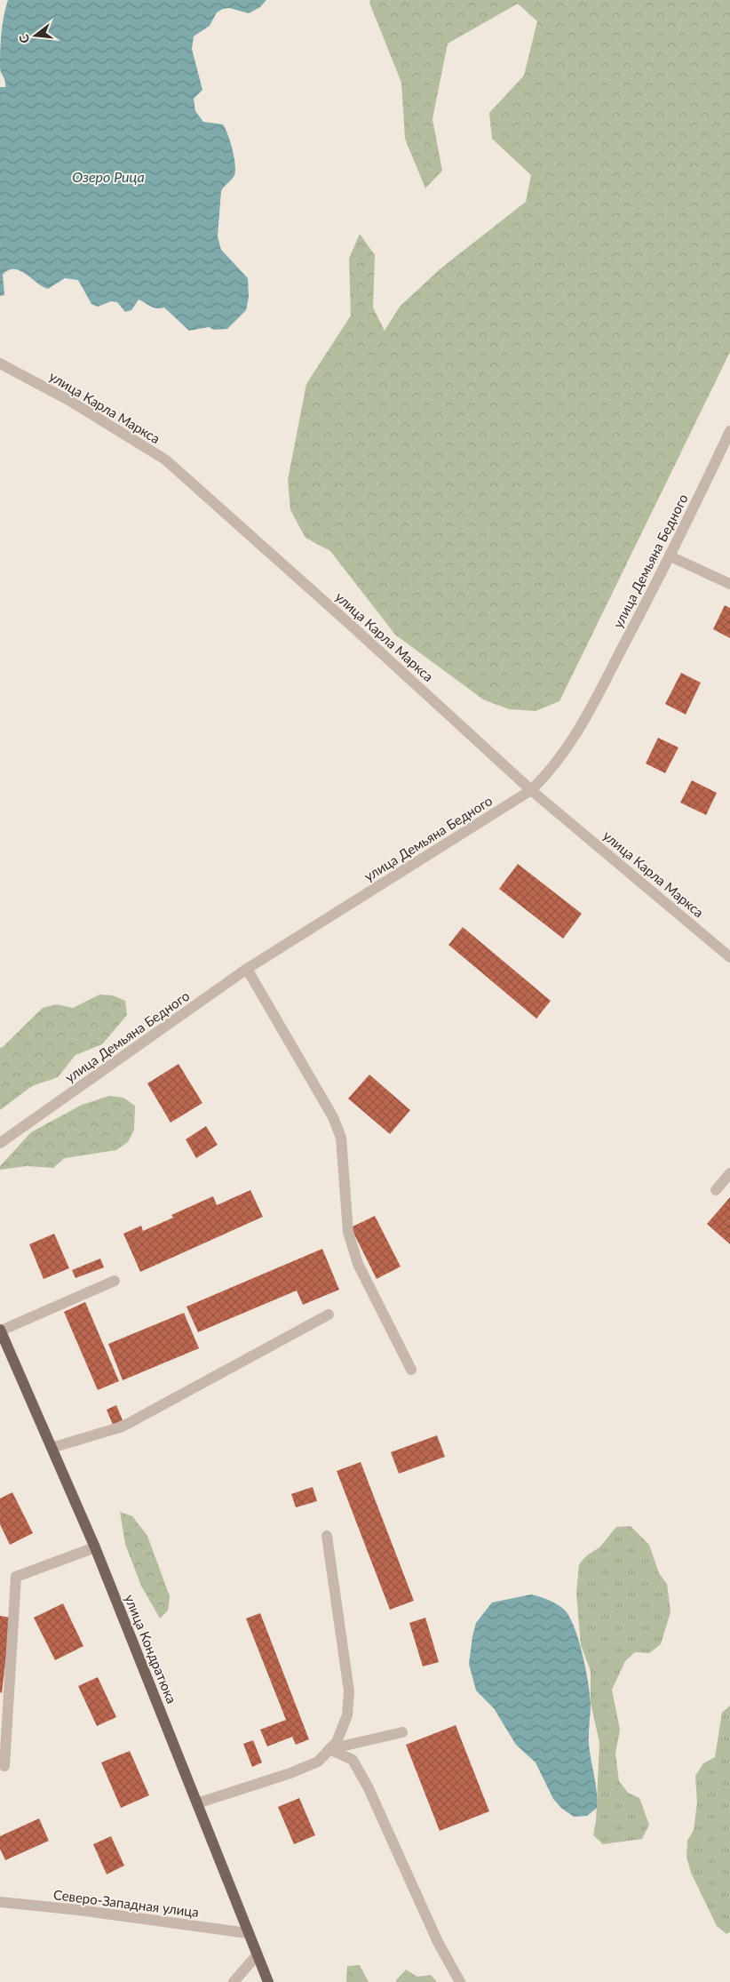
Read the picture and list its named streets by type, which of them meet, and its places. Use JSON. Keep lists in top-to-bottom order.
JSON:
{
  "streets": {
    "main road": ["улица Кондратюка"],
    "street": ["улица Карла Маркса", "улица Демьяна Бедного", "Северо-Западная улица"]
  },
  "crossings": [
    ["улица Карла Маркса", "улица Демьяна Бедного"],
    ["улица Кондратюка", "Северо-Западная улица"]
  ],
  "water": ["Озеро Рица"],
  "north": "left"
}
